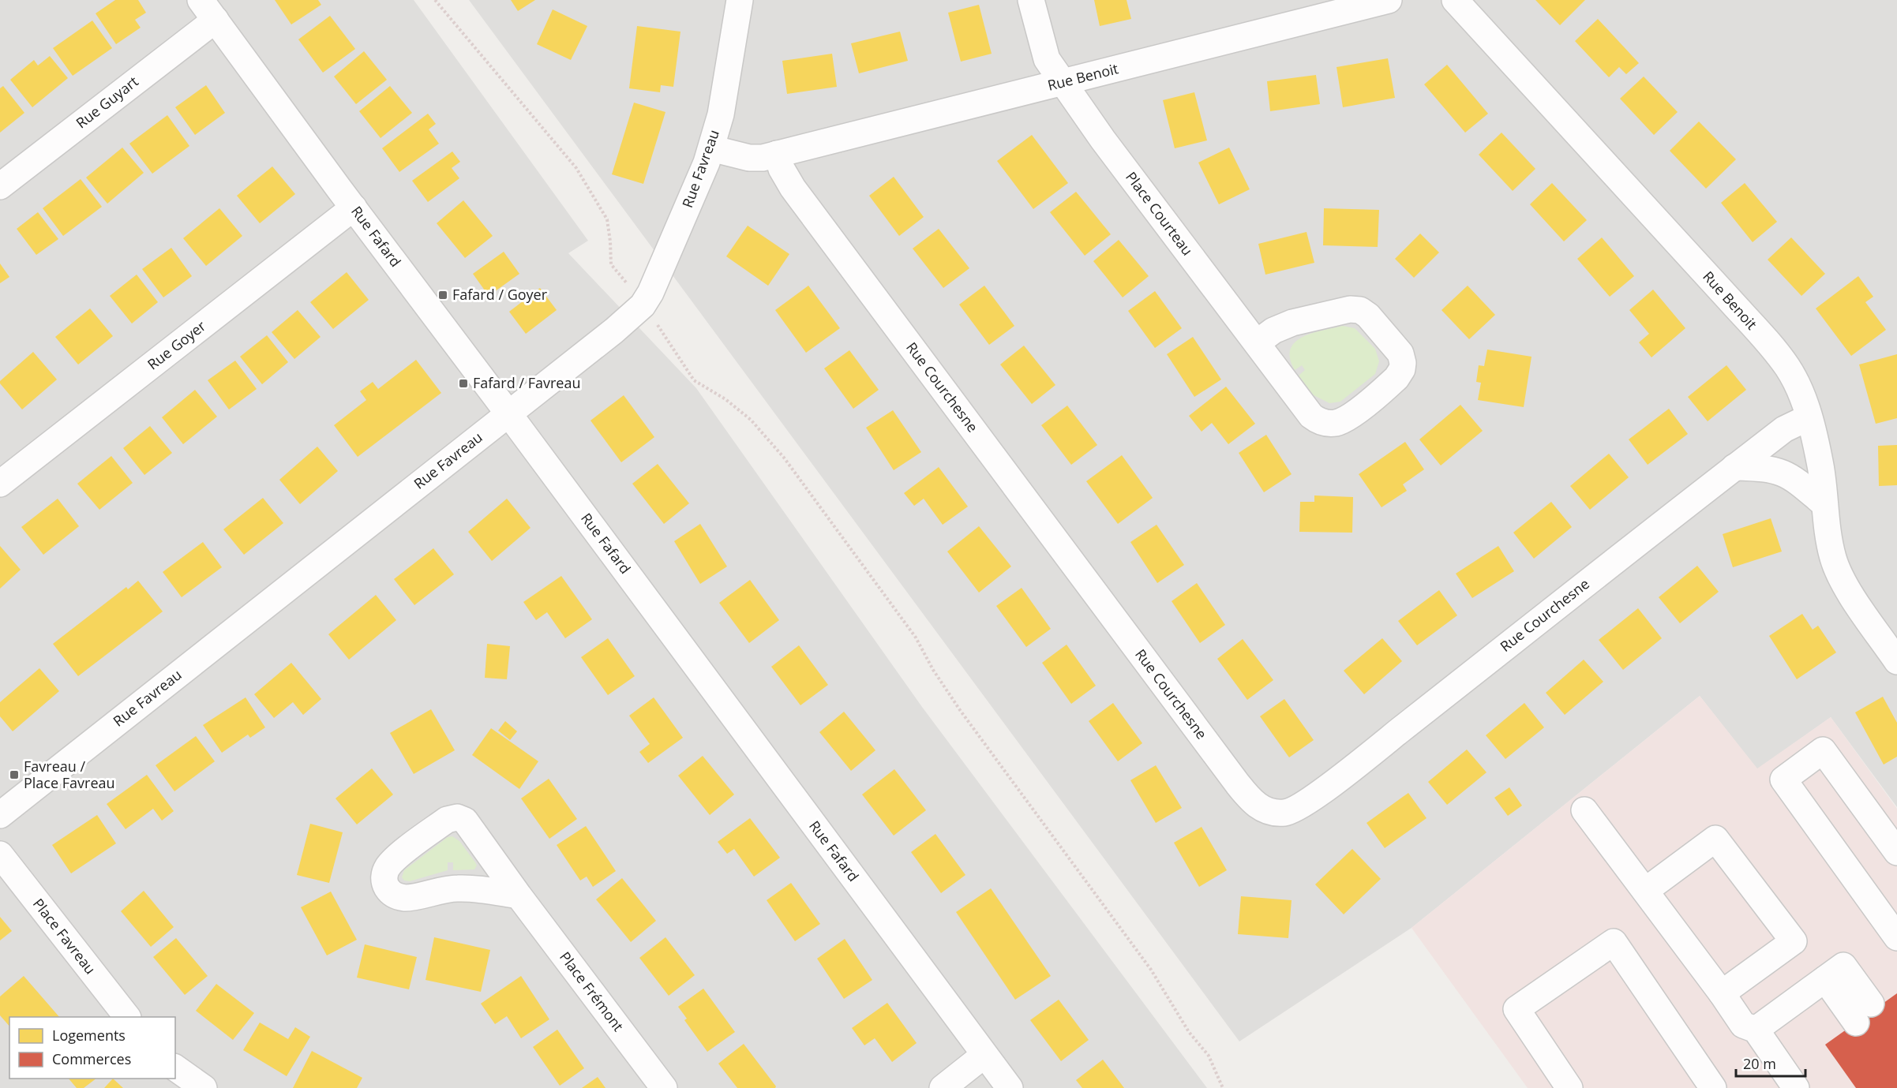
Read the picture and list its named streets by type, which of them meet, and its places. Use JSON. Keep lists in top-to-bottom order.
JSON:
{
  "streets": {
    "street": [
      "Rue Benoit",
      "Rue Guyart",
      "Rue Favreau",
      "Place Courteau",
      "Rue Fafard",
      "Rue Goyer",
      "Rue Courchesne",
      "Place Favreau",
      "Place Frémont"
    ]
  },
  "crossings": [
    ["Rue Benoit", "Place Courteau"],
    ["Rue Benoit", "Rue Courchesne"],
    ["Rue Guyart", "Rue Fafard"],
    ["Rue Favreau", "Rue Fafard"],
    ["Rue Fafard", "Rue Goyer"]
  ],
  "places": {
    "transit": ["Fafard / Goyer", "Fafard / Favreau", "Favreau / Place Favreau"]
  },
  "legend": ["Logements", "Commerces"],
  "scale_bar": "20 m"
}
